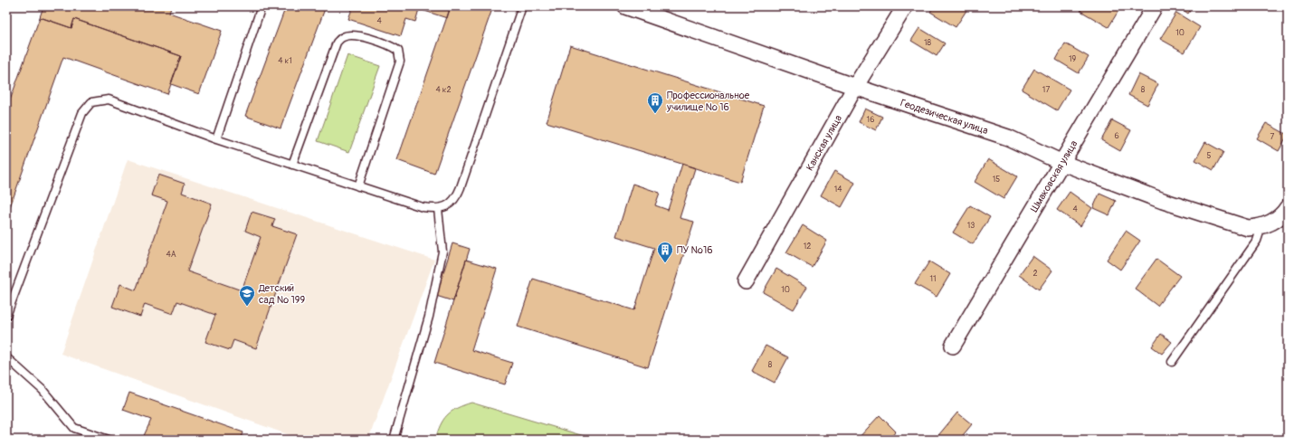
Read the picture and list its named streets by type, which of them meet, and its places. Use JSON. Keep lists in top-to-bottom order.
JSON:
{
  "streets": {
    "street": ["Геодезическая улица", "Канская улица", "Шмаковская улица"]
  },
  "crossings": [
    ["Геодезическая улица", "Канская улица"],
    ["Геодезическая улица", "Шмаковская улица"]
  ],
  "places": {
    "building": ["Профессиональное училище № 16", "ПУ №16"],
    "school or university": ["Детский сад № 199"]
  },
  "house_numbers": [
    "4",
    "10",
    "18",
    "19",
    "4 к1",
    "4 к2",
    "17",
    "8",
    "16",
    "6",
    "7",
    "5",
    "15",
    "14",
    "4",
    "13",
    "12",
    "4А",
    "2",
    "11",
    "10",
    "8"
  ]
}
